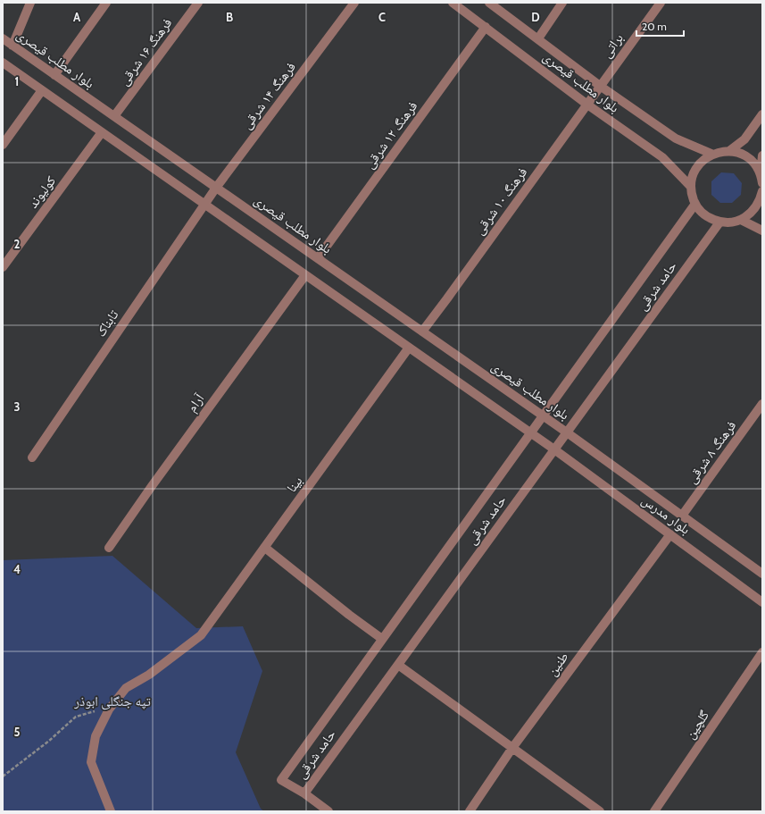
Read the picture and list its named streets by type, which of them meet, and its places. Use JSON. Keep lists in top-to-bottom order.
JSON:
{
  "streets": {
    "street": [
      "براتی",
      "فرهنگ ۱۶ شرقی",
      "بلوار مطلب قیصری",
      "فرهنگ ۱۴ شرقی",
      "فرهنگ ۱۲ شرقی",
      "کولیوند",
      "فرهنگ ۱۰ شرقی",
      "حامد شرقی",
      "تابناک",
      "آرام",
      "فرهنگ ۸ شرقی",
      "بینا",
      "بلوار مدرس",
      "طنین",
      "گلچین"
    ]
  },
  "crossings": [
    ["براتی", "بلوار مطلب قیصری"],
    ["براتی", "فرهنگ ۱۰ شرقی"],
    ["فرهنگ ۱۶ شرقی", "بلوار مطلب قیصری"],
    ["بلوار مطلب قیصری", "فرهنگ ۱۴ شرقی"],
    ["بلوار مطلب قیصری", "فرهنگ ۱۲ شرقی"],
    ["بلوار مطلب قیصری", "فرهنگ ۱۰ شرقی"],
    ["بلوار مطلب قیصری", "حامد شرقی"],
    ["بلوار مطلب قیصری", "بلوار مدرس"],
    ["فرهنگ ۱۴ شرقی", "تابناک"],
    ["حامد شرقی", "بلوار مدرس"],
    ["فرهنگ ۸ شرقی", "بلوار مدرس"],
    ["بلوار مدرس", "طنین"]
  ],
  "parks": ["تپه جنگلی ابوذر"],
  "scale_bar": "20 m",
  "grid": {
    "columns": [
      "A",
      "B",
      "C",
      "D"
    ],
    "rows": [
      "1",
      "2",
      "3",
      "4",
      "5"
    ]
  }
}
